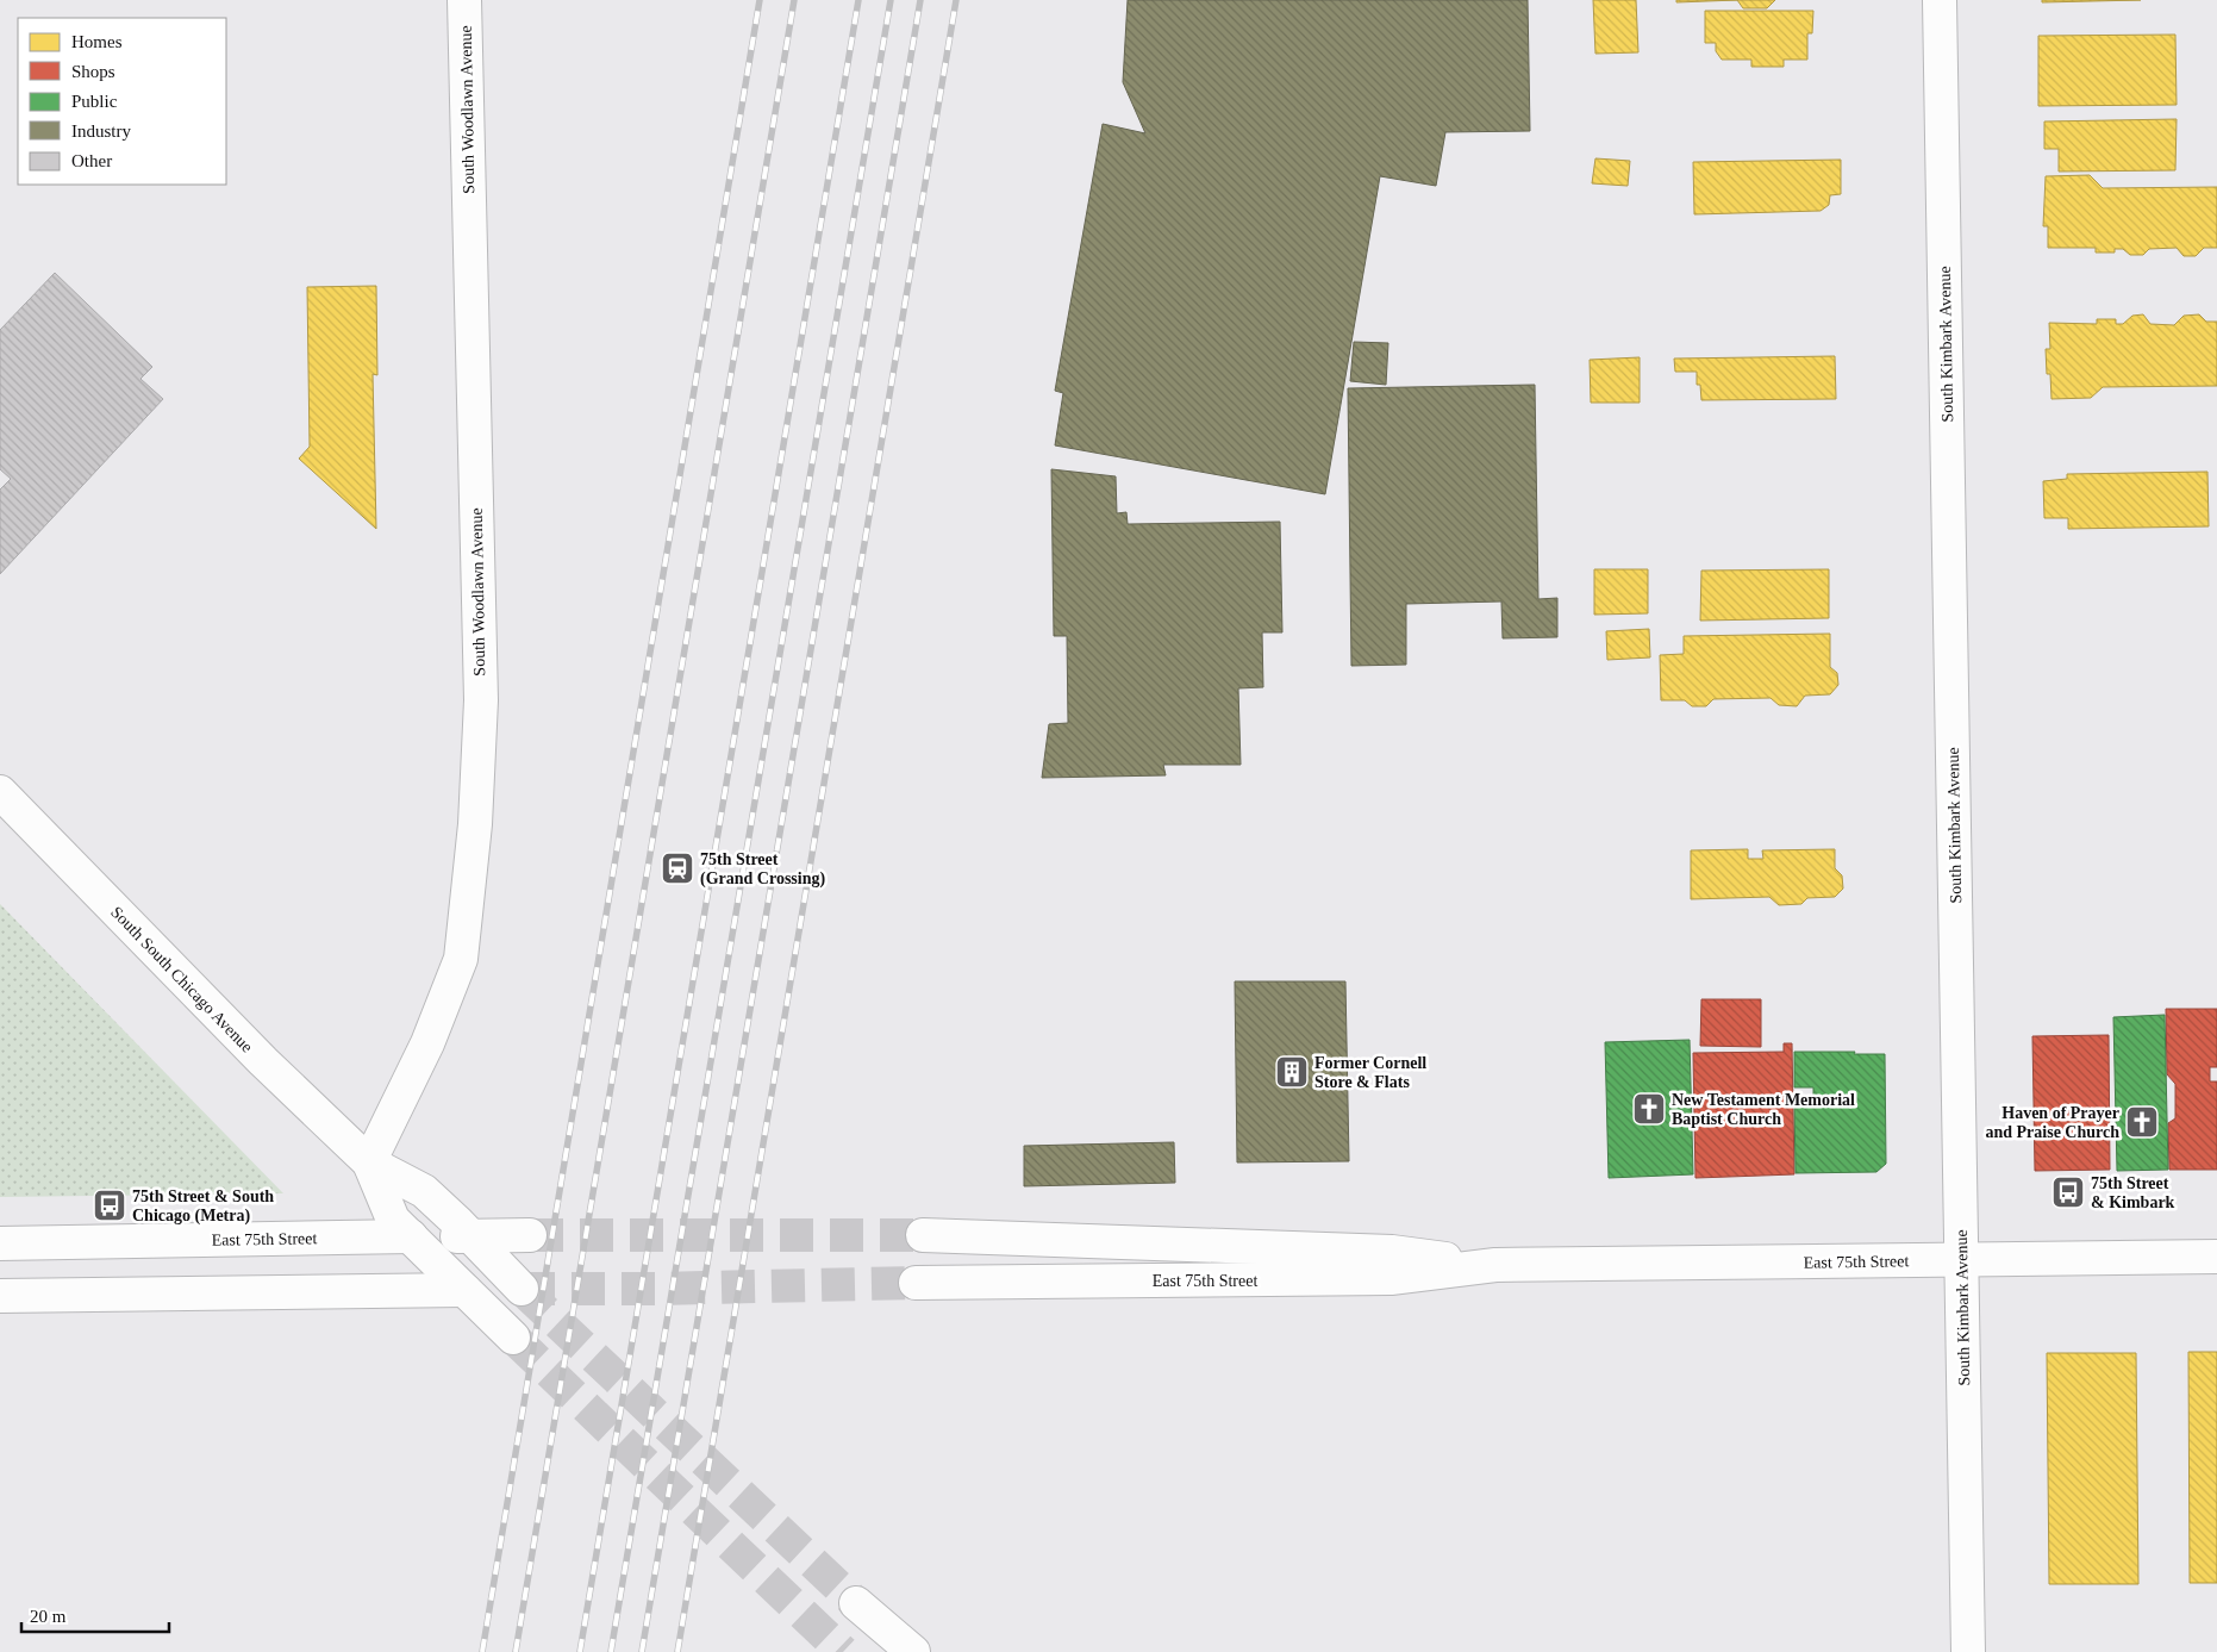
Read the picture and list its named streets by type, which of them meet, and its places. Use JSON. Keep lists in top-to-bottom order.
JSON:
{
  "streets": {
    "street": [
      "South Woodlawn Avenue",
      "South Kimbark Avenue",
      "South South Chicago Avenue",
      "East 75th Street"
    ]
  },
  "crossings": [
    ["South Woodlawn Avenue", "South South Chicago Avenue"],
    ["South Kimbark Avenue", "East 75th Street"],
    ["South South Chicago Avenue", "East 75th Street"]
  ],
  "places": {
    "station": ["75th Street (Grand Crossing)"],
    "building": ["Former Cornell Store & Flats"],
    "church": ["New Testament Memorial Baptist Church", "Haven of Prayer and Praise Church"],
    "bus stop": ["75th Street & Kimbark", "75th Street & South Chicago (Metra)"]
  },
  "legend": [
    "Homes",
    "Shops",
    "Public",
    "Industry",
    "Other"
  ],
  "scale_bar": "20 m"
}
